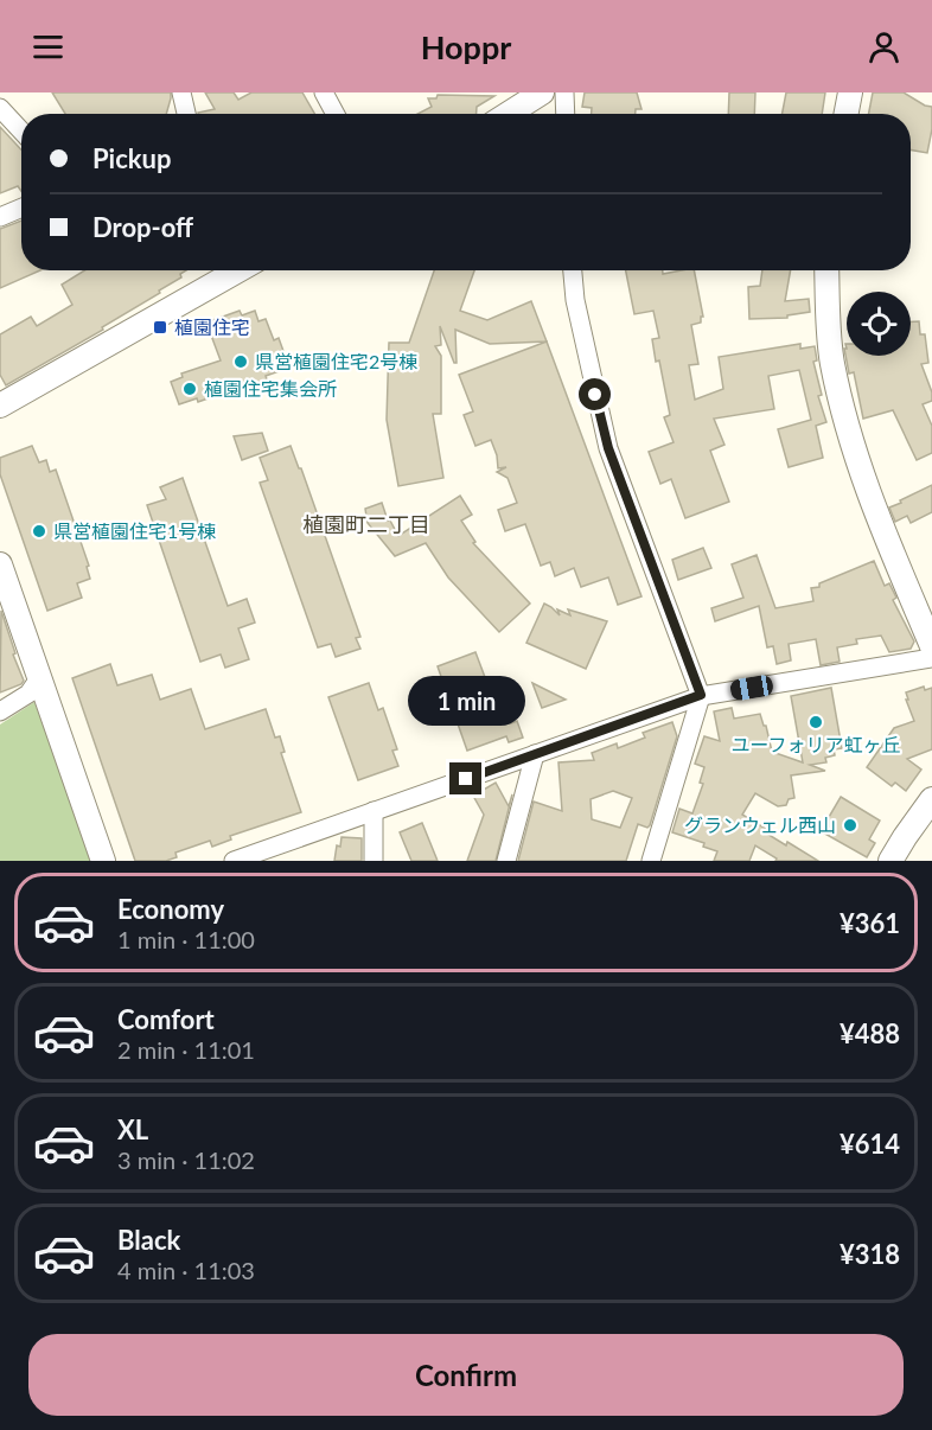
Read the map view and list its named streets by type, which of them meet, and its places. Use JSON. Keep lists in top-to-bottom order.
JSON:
{
  "districts": ["植園町二丁目"],
  "places": {
    "transit": ["植園住宅"],
    "other": [
      "県営植園住宅2号棟",
      "植園住宅集会所",
      "県営植園住宅1号棟",
      "ユーフォリア虹ヶ丘",
      "グランウェル西山"
    ]
  },
  "page": {
    "header": "Hoppr",
    "banner": ["Pickup", "Drop-off"],
    "bubble": "1 min",
    "list": [
      {
        "name": "Economy",
        "note": "1 min · 11:00",
        "value": "¥361"
      },
      {
        "name": "Comfort",
        "note": "2 min · 11:01",
        "value": "¥488"
      },
      {
        "name": "XL",
        "note": "3 min · 11:02",
        "value": "¥614"
      },
      {
        "name": "Black",
        "note": "4 min · 11:03",
        "value": "¥318"
      }
    ],
    "buttons": "Confirm"
  }
}
